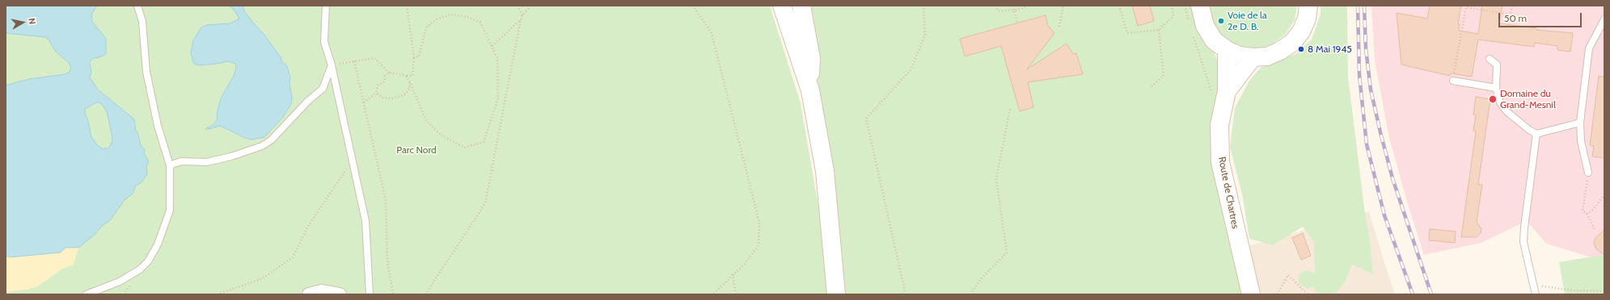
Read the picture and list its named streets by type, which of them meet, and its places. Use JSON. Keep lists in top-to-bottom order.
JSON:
{
  "streets": {
    "main road": ["Route de Chartres"]
  },
  "parks": ["Parc Nord"],
  "places": ["Voie de la 2e D. B.", "8 Mai 1945", "Domaine du Grand-Mesnil"],
  "scale_bar": "50 m",
  "north": "right"
}
